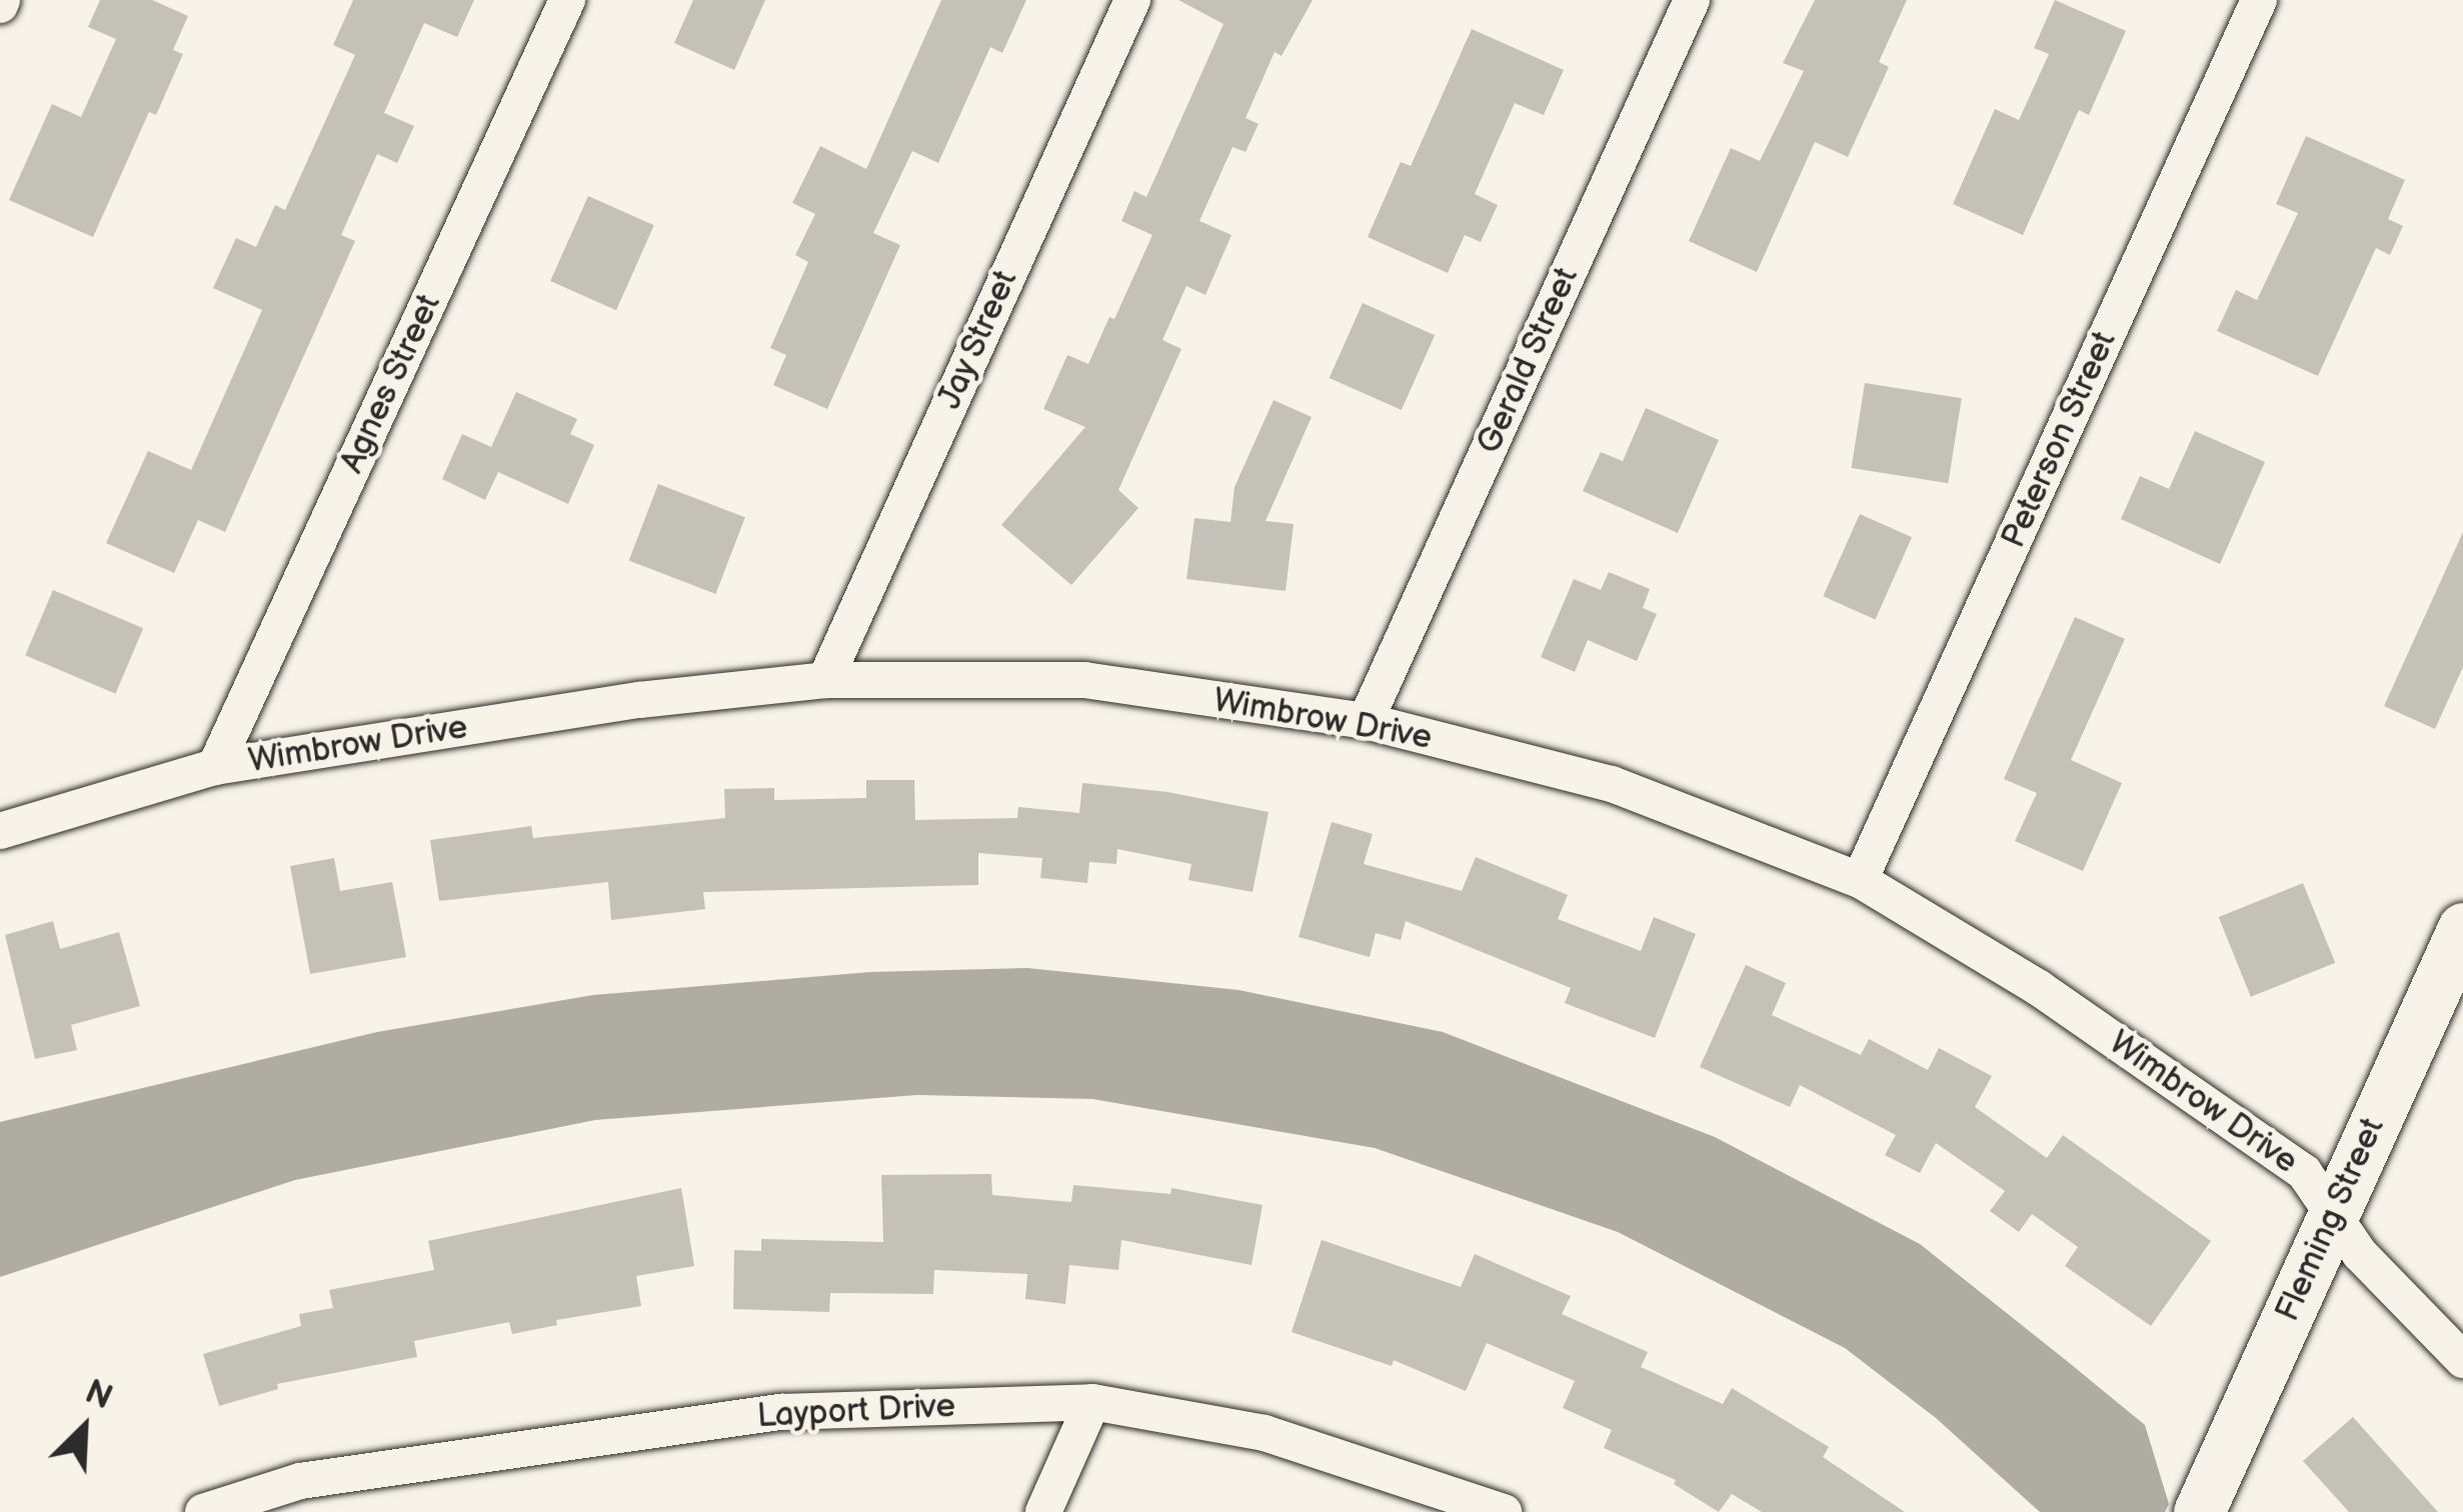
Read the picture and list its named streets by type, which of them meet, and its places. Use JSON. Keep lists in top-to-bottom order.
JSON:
{
  "streets": {
    "street": [
      "Jay Street",
      "Gerald Street",
      "Agnes Street",
      "Peterson Street",
      "Wimbrow Drive",
      "Fleming Street",
      "Layport Drive"
    ]
  },
  "crossings": [
    ["Jay Street", "Wimbrow Drive"],
    ["Gerald Street", "Wimbrow Drive"],
    ["Agnes Street", "Wimbrow Drive"],
    ["Peterson Street", "Wimbrow Drive"],
    ["Wimbrow Drive", "Fleming Street"]
  ],
  "north": "top right"
}
